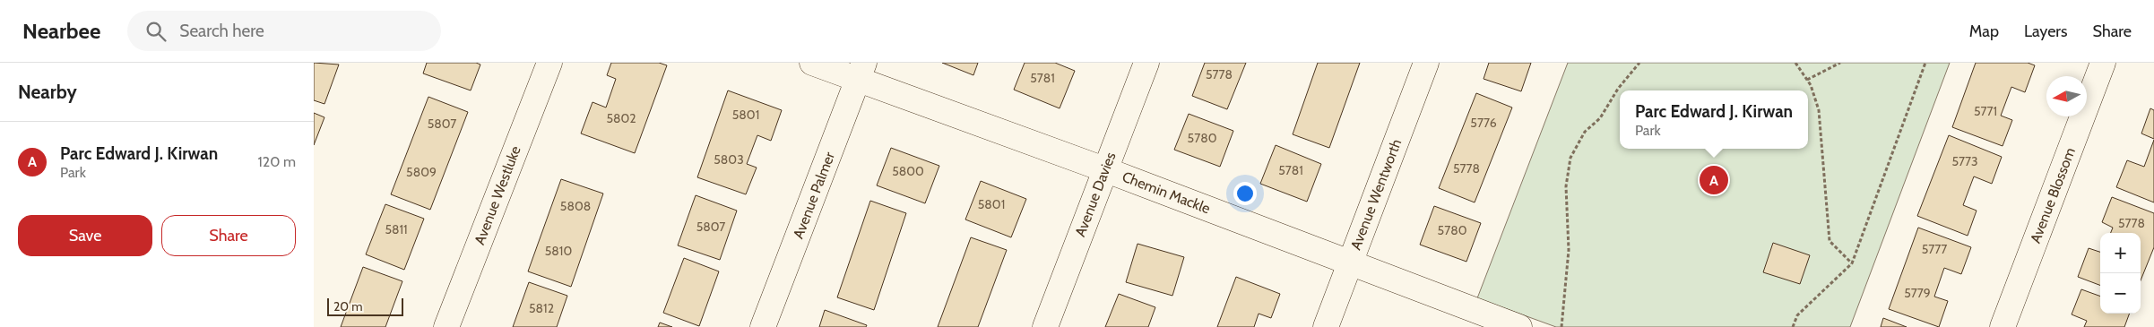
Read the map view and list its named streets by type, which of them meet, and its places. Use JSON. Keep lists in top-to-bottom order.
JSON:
{
  "streets": {
    "street": [
      "Chemin Mackle",
      "Avenue Davies",
      "Avenue Wentworth",
      "Avenue Westluke",
      "Avenue Palmer",
      "Avenue Blossom"
    ]
  },
  "crossings": [
    ["Chemin Mackle", "Avenue Davies"],
    ["Chemin Mackle", "Avenue Wentworth"],
    ["Chemin Mackle", "Avenue Palmer"]
  ],
  "house_numbers": [
    "5778",
    "5781",
    "5771",
    "5801",
    "5802",
    "5776",
    "5807",
    "5780",
    "5803",
    "5773",
    "5778",
    "5781",
    "5800",
    "5809",
    "5801",
    "5808",
    "5778",
    "5807",
    "5811",
    "5780",
    "5777",
    "5810",
    "5779",
    "5812"
  ],
  "scale_bar": "20 m",
  "north": "left",
  "page": {
    "header": "Nearbee",
    "search": "Search here",
    "nav": ["Map", "Layers", "Share"],
    "heading": "Nearby",
    "popup": ["Parc Edward J. Kirwan", "Park"],
    "list": [
      {
        "mark": "A",
        "name": "Parc Edward J. Kirwan",
        "note": "Park",
        "value": "120 m"
      }
    ],
    "pins": "A",
    "buttons": ["Save", "Share"],
    "map_buttons": ["+", "−"],
    "scale": "20 m"
  }
}
